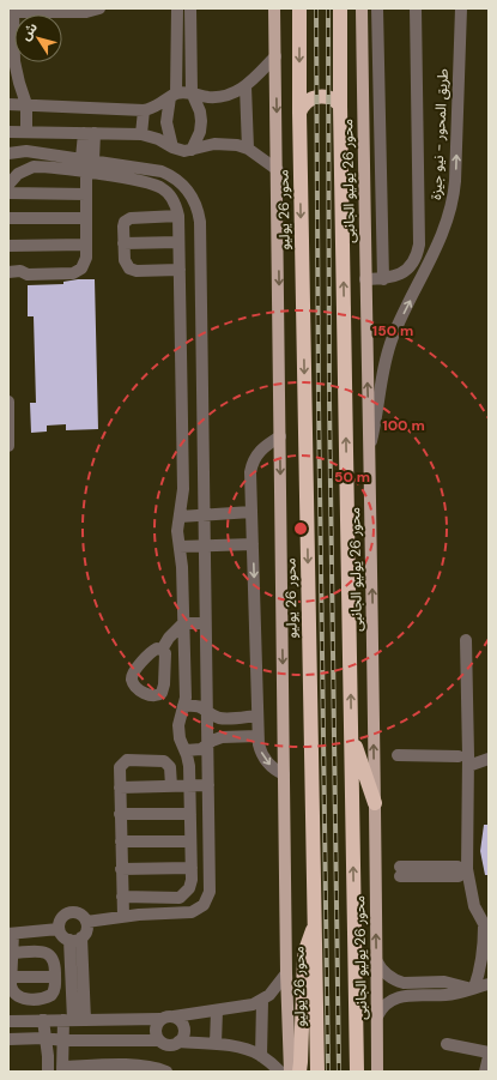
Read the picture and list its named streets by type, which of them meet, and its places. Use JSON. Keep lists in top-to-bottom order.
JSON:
{
  "streets": {
    "highway": ["محور 26 يوليو"],
    "main road": ["محور 26 يوليو الجانبى"],
    "street": ["طريق المحور - نيو جيزة"]
  },
  "crossings": [
    ["طريق المحور - نيو جيزة", "محور 26 يوليو الجانبى"]
  ],
  "north": "top left",
  "rings": ["150 m", "100 m", "50 m"]
}
